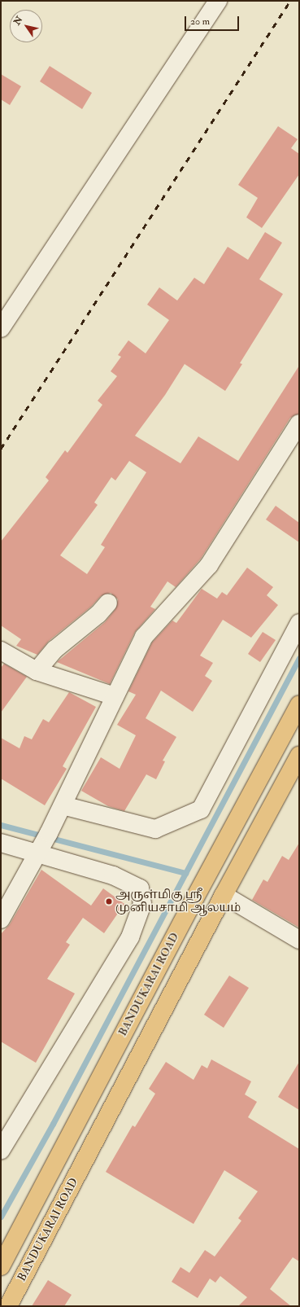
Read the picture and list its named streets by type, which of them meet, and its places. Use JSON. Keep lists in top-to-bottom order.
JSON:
{
  "streets": {
    "main road": ["BANDUKARAI ROAD"]
  },
  "places": ["அருள்மிகு ஶ்ரீ முனியசாமி ஆலயம்"],
  "scale_bar": "20 m",
  "north": "top left"
}
